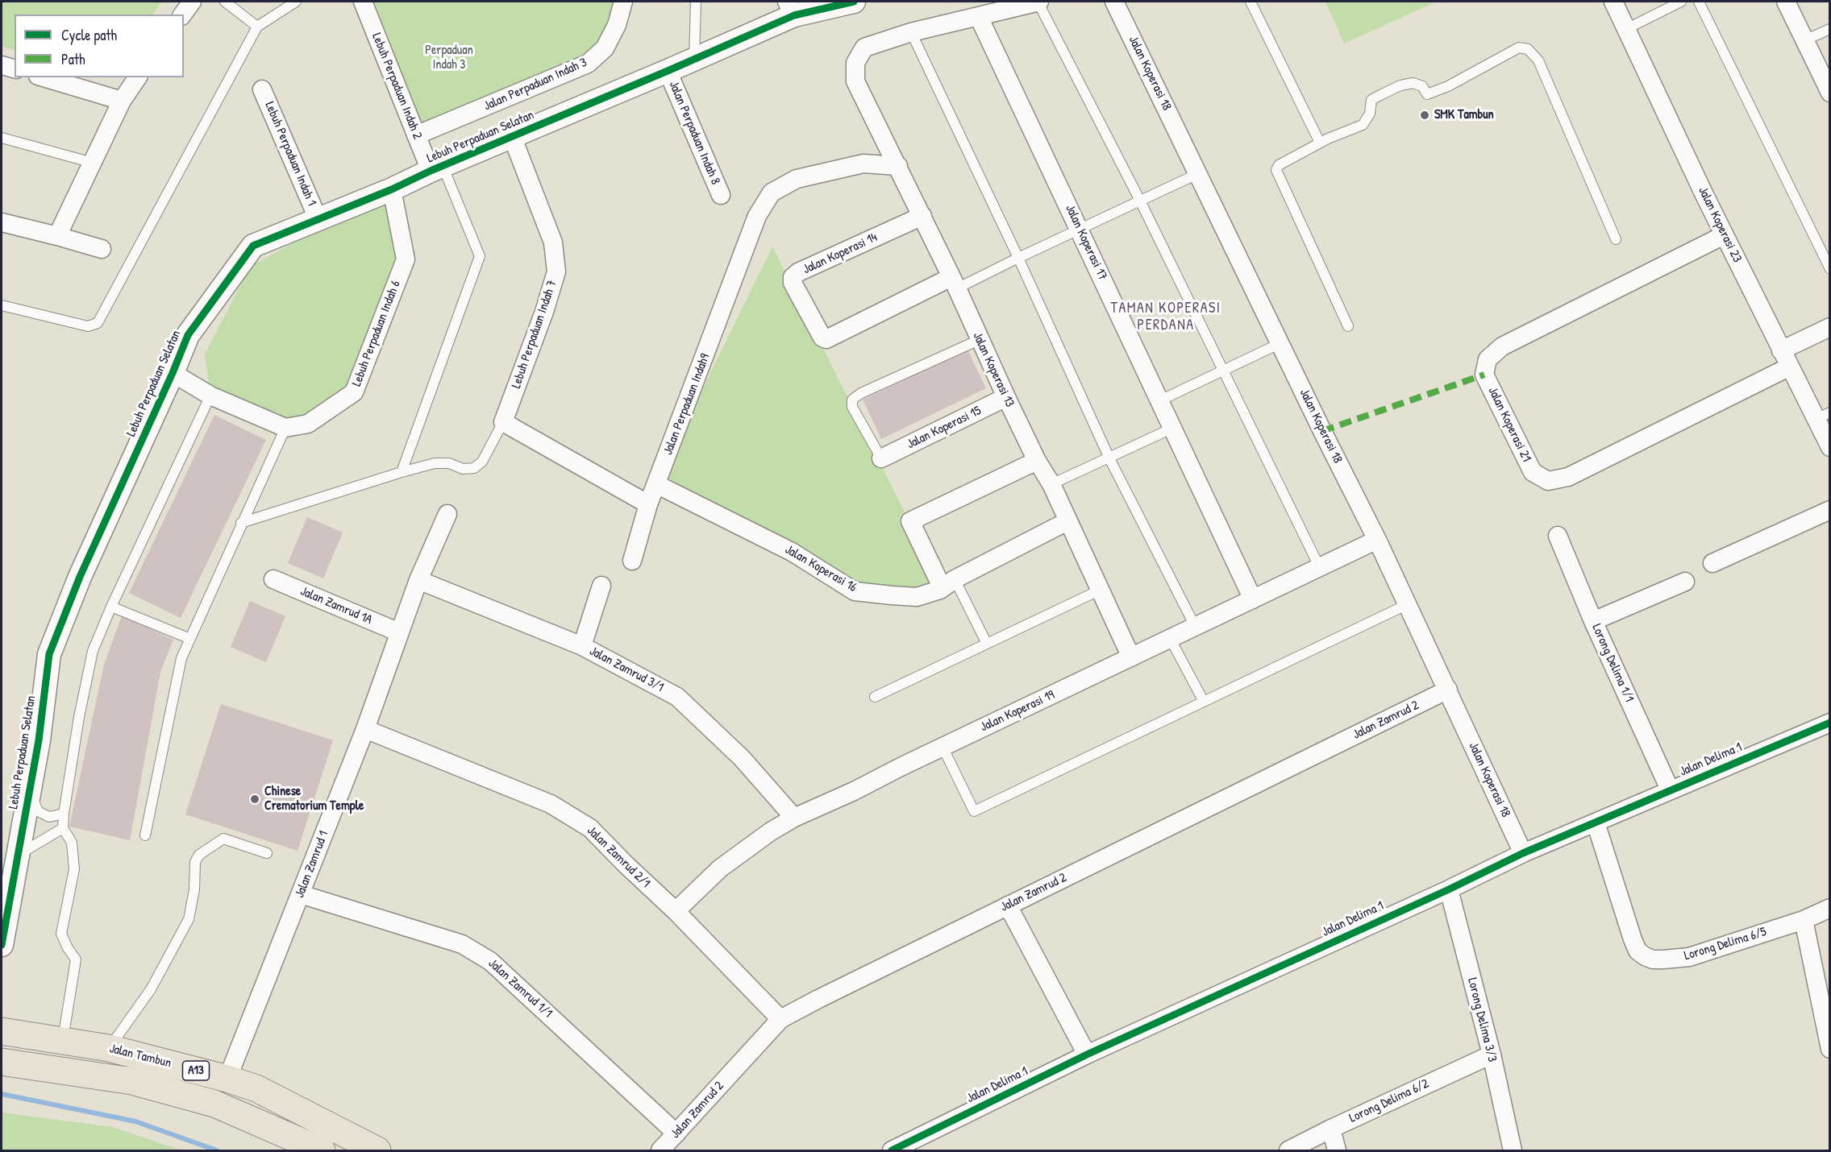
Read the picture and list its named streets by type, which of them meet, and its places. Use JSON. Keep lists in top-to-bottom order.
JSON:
{
  "streets": {
    "main road": ["Jalan Tambun", "A13"],
    "street": [
      "Jalan Koperasi 18",
      "Jalan Perpaduan Indah 3",
      "Lebuh Perpaduan Indah 2",
      "Jalan Perpaduan Indah 8",
      "Lebuh Perpaduan Selatan",
      "Lebuh Perpaduan Indah 1",
      "Jalan Koperasi 23",
      "Jalan Koperasi 17",
      "Jalan Koperasi 14",
      "Lebuh Perpaduan Indah 6",
      "Lebuh Perpaduan Indah 7",
      "Jalan Koperasi 13",
      "Jalan Perpaduan Indah9",
      "Jalan Koperasi 21",
      "Jalan Koperasi 15",
      "Jalan Koperasi 16",
      "Jalan Zamrud 1A",
      "Lorong Delima 1/1",
      "Jalan Zamrud 3/1",
      "Jalan Koperasi 19",
      "Jalan Zamrud 2",
      "Jalan Delima 1",
      "Jalan Zamrud 2/1",
      "Jalan Zamrud 1",
      "Lorong Delima 6/5",
      "Jalan Zamrud 1/1",
      "Lorong Delima 3/3",
      "Lorong Delima 6/2"
    ]
  },
  "crossings": [
    ["Jalan Koperasi 18", "Jalan Koperasi 19"],
    ["Jalan Koperasi 18", "Jalan Zamrud 2"],
    ["Jalan Koperasi 18", "Jalan Delima 1"],
    ["Jalan Perpaduan Indah 3", "Lebuh Perpaduan Indah 2"],
    ["Lebuh Perpaduan Indah 2", "Lebuh Perpaduan Selatan"],
    ["Jalan Perpaduan Indah 8", "Lebuh Perpaduan Selatan"],
    ["Lebuh Perpaduan Selatan", "Lebuh Perpaduan Indah 1"],
    ["Lebuh Perpaduan Selatan", "Lebuh Perpaduan Indah 6"],
    ["Lebuh Perpaduan Selatan", "Lebuh Perpaduan Indah 7"],
    ["Jalan Koperasi 23", "Jalan Koperasi 21"],
    ["Jalan Koperasi 17", "Jalan Koperasi 19"],
    ["Jalan Koperasi 14", "Jalan Koperasi 13"],
    ["Jalan Koperasi 13", "Jalan Perpaduan Indah9"],
    ["Jalan Koperasi 13", "Jalan Koperasi 15"],
    ["Jalan Koperasi 13", "Jalan Koperasi 16"],
    ["Jalan Koperasi 13", "Jalan Koperasi 19"],
    ["Jalan Perpaduan Indah9", "Jalan Koperasi 16"],
    ["Jalan Zamrud 1A", "Jalan Zamrud 1"],
    ["Lorong Delima 1/1", "Jalan Delima 1"],
    ["Jalan Zamrud 3/1", "Jalan Koperasi 19"],
    ["Jalan Zamrud 3/1", "Jalan Zamrud 1"],
    ["Jalan Koperasi 19", "Jalan Zamrud 2/1"],
    ["Jalan Zamrud 2", "Jalan Zamrud 2/1"],
    ["Jalan Zamrud 2", "Jalan Zamrud 1/1"],
    ["Jalan Delima 1", "Lorong Delima 6/5"],
    ["Jalan Delima 1", "Lorong Delima 3/3"],
    ["Jalan Zamrud 2/1", "Jalan Zamrud 1"],
    ["Jalan Zamrud 1", "Jalan Zamrud 1/1"],
    ["Jalan Zamrud 1", "Jalan Tambun"],
    ["Lorong Delima 3/3", "Lorong Delima 6/2"]
  ],
  "districts": ["TAMAN KOPERASI PERDANA"],
  "parks": ["Perpaduan Indah 3"],
  "places": ["SMK Tambun", "Chinese Crematorium Temple"],
  "legend": ["Cycle path", "Path"]
}
